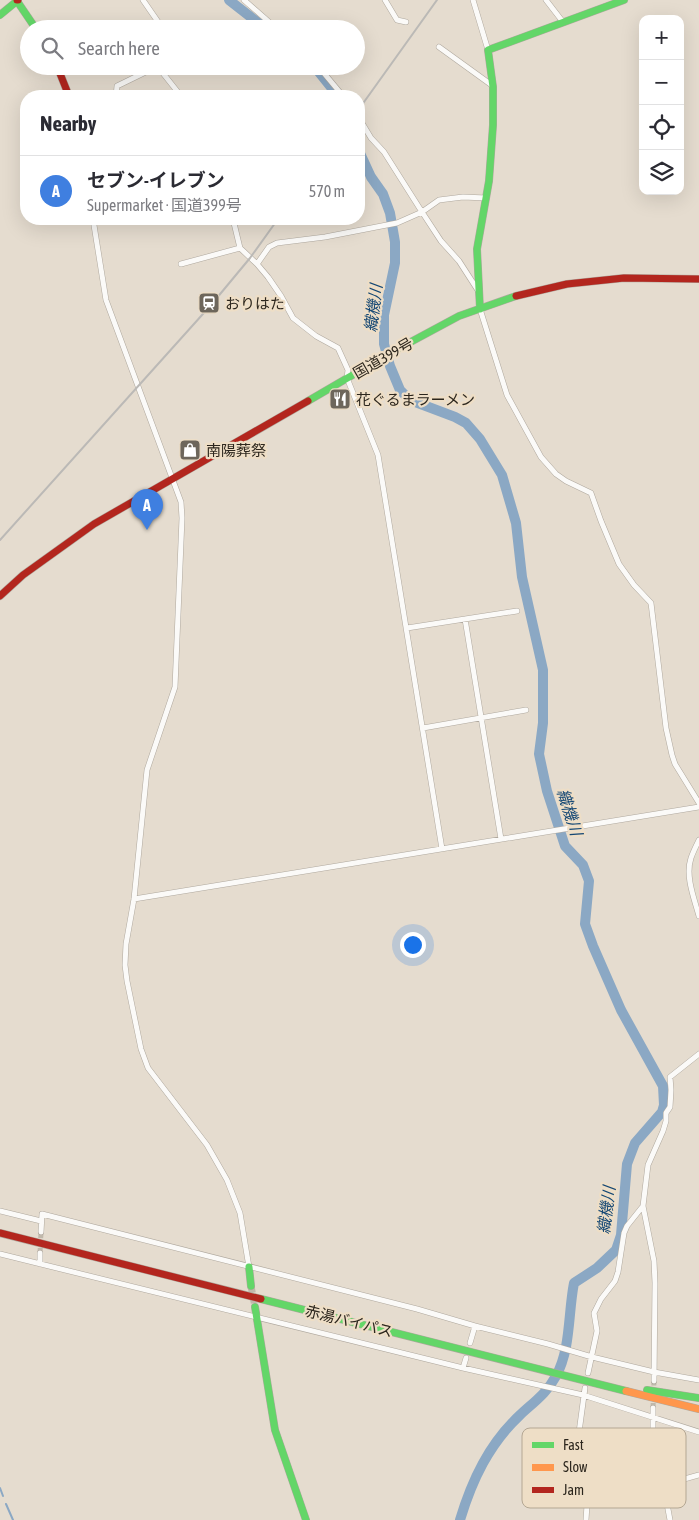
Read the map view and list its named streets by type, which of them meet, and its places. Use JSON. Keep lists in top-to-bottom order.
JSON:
{
  "streets": {
    "main road": ["国道399号", "赤湯バイパス"]
  },
  "water": ["織機川"],
  "places": {
    "station": ["おりはた"],
    "restaurant": ["花ぐるまラーメン"],
    "shop": ["南陽葬祭"]
  },
  "legend": ["Fast", "Slow", "Jam"],
  "page": {
    "map_buttons": ["+", "−"],
    "search": "Search here",
    "heading": "Nearby",
    "list": [
      {
        "mark": "A",
        "name": "セブン-イレブン",
        "note": "Supermarket · 国道399号",
        "value": "570 m"
      }
    ],
    "pins": "A"
  }
}
